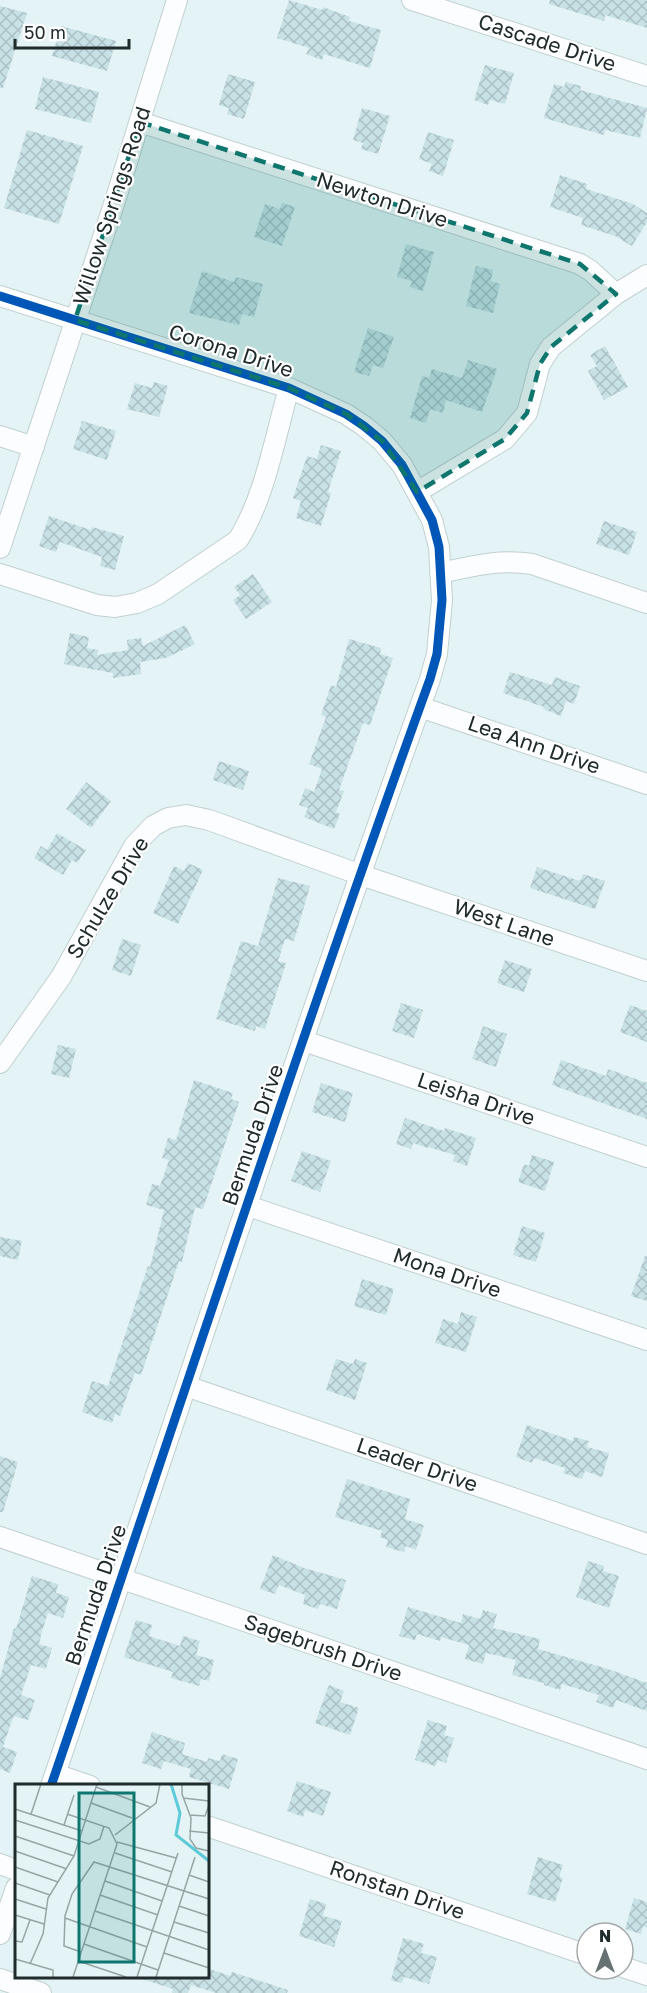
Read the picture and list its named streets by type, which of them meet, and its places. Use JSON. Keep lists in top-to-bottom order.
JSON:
{
  "streets": {
    "street": [
      "Cascade Drive",
      "Newton Drive",
      "Willow Springs Road",
      "Corona Drive",
      "Lea Ann Drive",
      "Schulze Drive",
      "West Lane",
      "Leisha Drive",
      "Bermuda Drive",
      "Mona Drive",
      "Leader Drive",
      "Sagebrush Drive",
      "Ronstan Drive"
    ]
  },
  "crossings": [
    ["Newton Drive", "Willow Springs Road"],
    ["Willow Springs Road", "Corona Drive"],
    ["Corona Drive", "Bermuda Drive"],
    ["Lea Ann Drive", "Bermuda Drive"],
    ["Schulze Drive", "West Lane"],
    ["Schulze Drive", "Bermuda Drive"],
    ["West Lane", "Bermuda Drive"],
    ["Leisha Drive", "Bermuda Drive"],
    ["Bermuda Drive", "Mona Drive"],
    ["Bermuda Drive", "Leader Drive"],
    ["Bermuda Drive", "Sagebrush Drive"]
  ],
  "scale_bar": "50 m",
  "north": "top"
}
